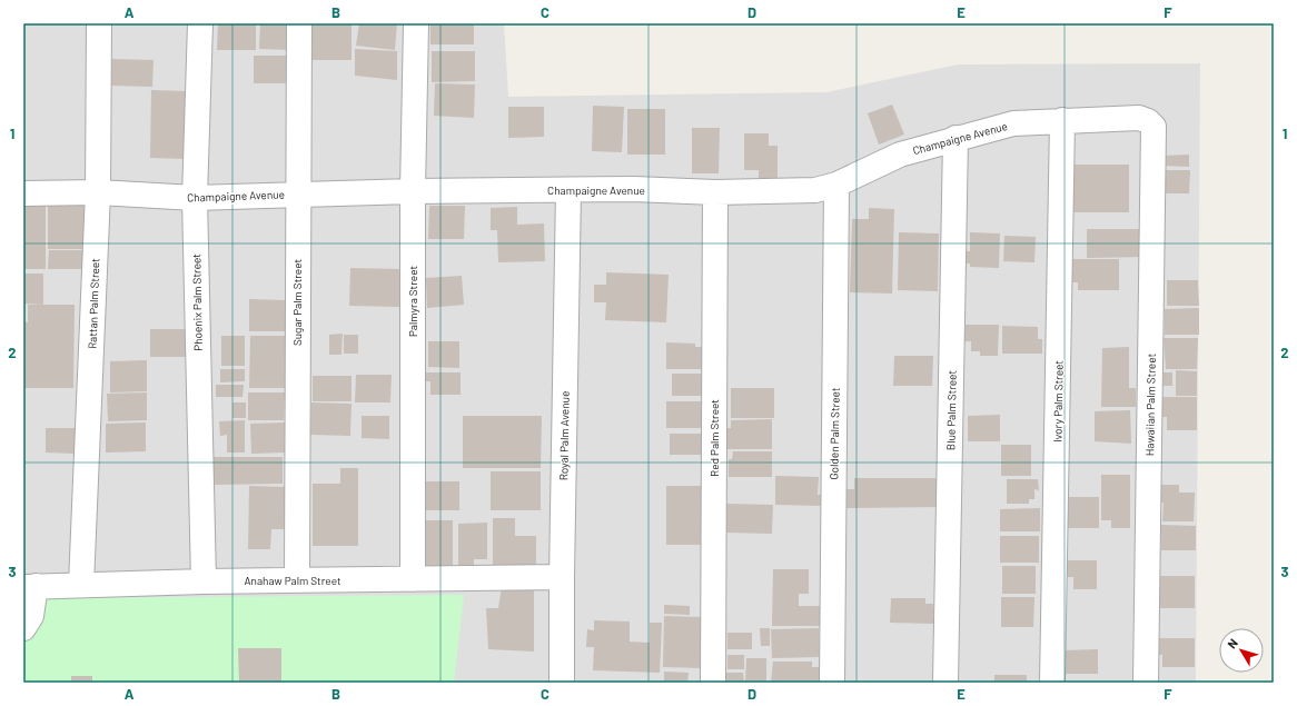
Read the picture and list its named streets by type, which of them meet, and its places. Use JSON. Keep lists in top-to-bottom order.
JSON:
{
  "streets": {
    "street": [
      "Champaigne Avenue",
      "Palmyra Street",
      "Phoenix Palm Street",
      "Sugar Palm Street",
      "Rattan Palm Street",
      "Ivory Palm Street",
      "Hawaiian Palm Street",
      "Blue Palm Street",
      "Golden Palm Street",
      "Royal Palm Avenue",
      "Red Palm Street",
      "Anahaw Palm Street"
    ]
  },
  "crossings": [
    ["Champaigne Avenue", "Palmyra Street"],
    ["Champaigne Avenue", "Phoenix Palm Street"],
    ["Champaigne Avenue", "Sugar Palm Street"],
    ["Champaigne Avenue", "Rattan Palm Street"],
    ["Champaigne Avenue", "Ivory Palm Street"],
    ["Champaigne Avenue", "Hawaiian Palm Street"],
    ["Champaigne Avenue", "Blue Palm Street"],
    ["Champaigne Avenue", "Golden Palm Street"],
    ["Champaigne Avenue", "Royal Palm Avenue"],
    ["Champaigne Avenue", "Red Palm Street"],
    ["Palmyra Street", "Anahaw Palm Street"],
    ["Phoenix Palm Street", "Anahaw Palm Street"],
    ["Sugar Palm Street", "Anahaw Palm Street"],
    ["Rattan Palm Street", "Anahaw Palm Street"],
    ["Royal Palm Avenue", "Anahaw Palm Street"]
  ],
  "north": "top left",
  "grid": {
    "columns": [
      "A",
      "B",
      "C",
      "D",
      "E",
      "F"
    ],
    "rows": ["1", "2", "3"]
  }
}
